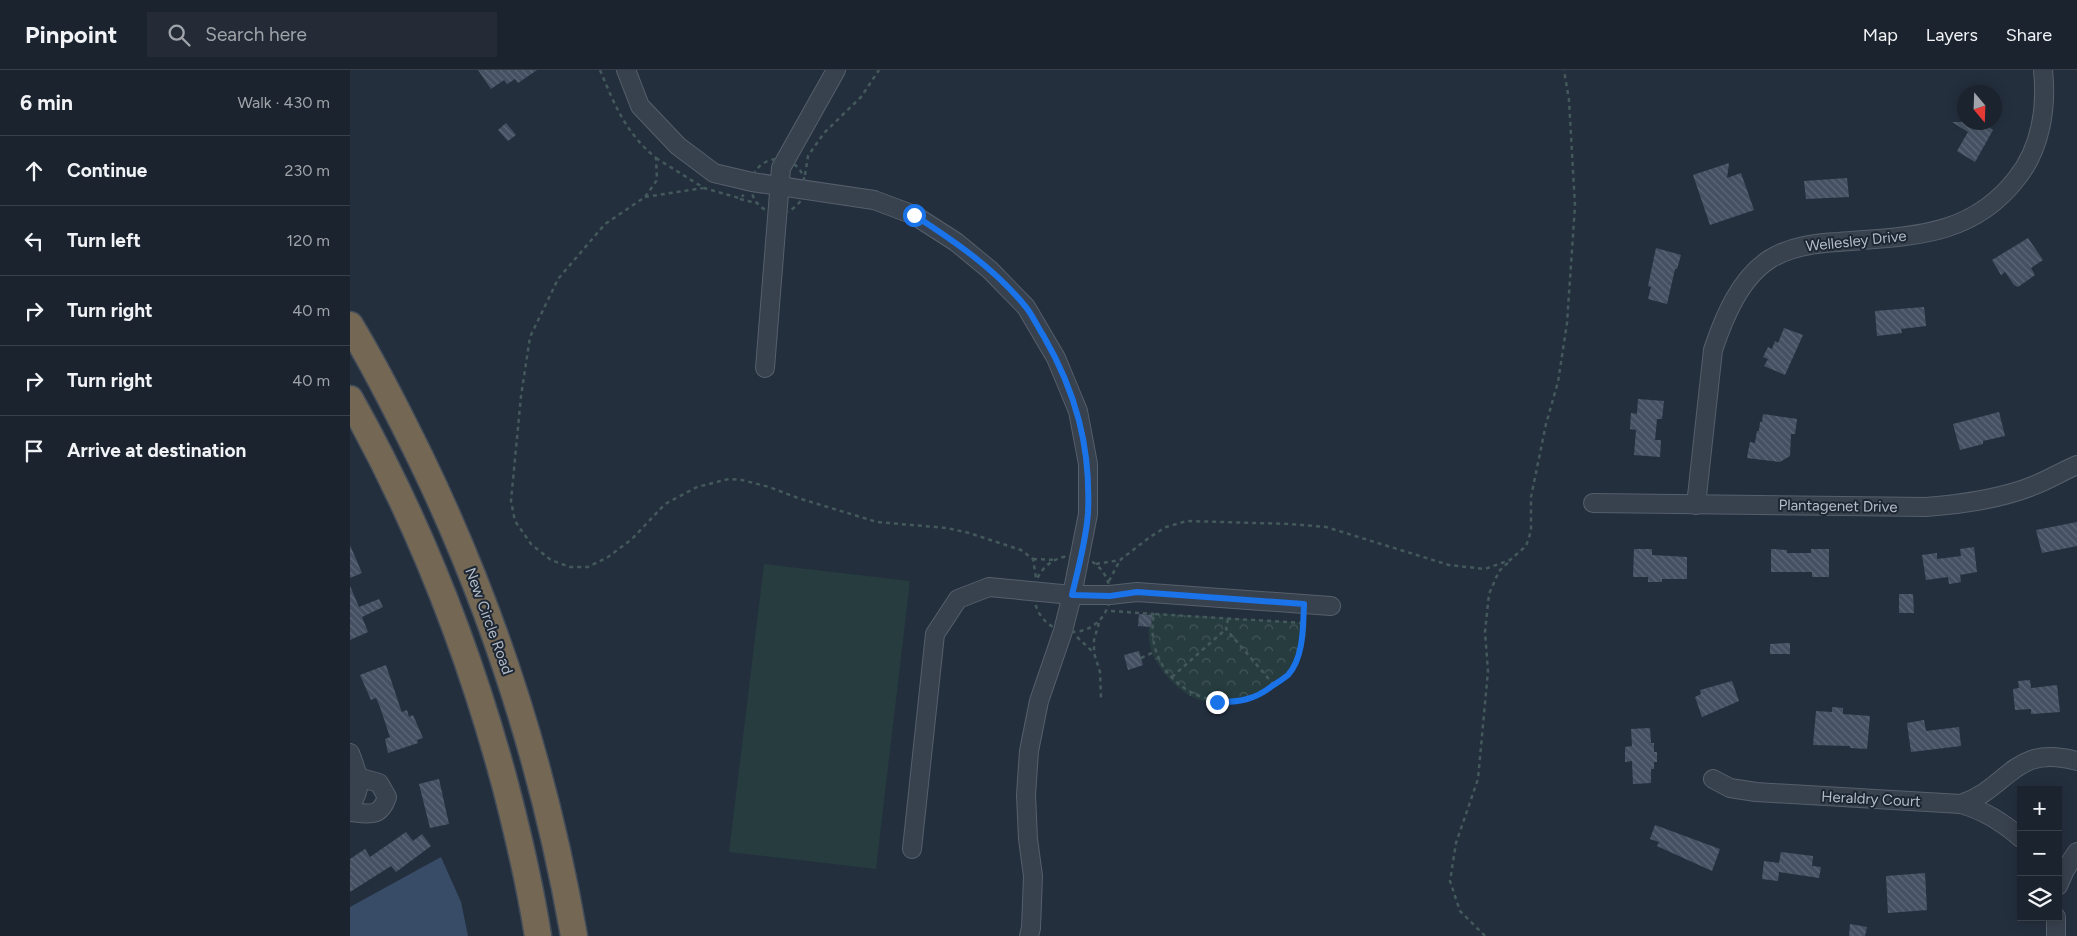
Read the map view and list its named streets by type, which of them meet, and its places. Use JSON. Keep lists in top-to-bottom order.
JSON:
{
  "streets": {
    "highway": ["New Circle Road"],
    "street": ["Wellesley Drive", "Plantagenet Drive", "Heraldry Court"]
  },
  "crossings": [
    ["Wellesley Drive", "Plantagenet Drive"]
  ],
  "north": "bottom",
  "page": {
    "header": "Pinpoint",
    "search": "Search here",
    "nav": ["Map", "Layers", "Share"],
    "heading": ["6 min", "Walk · 430 m"],
    "list": [
      ["Continue", "230 m"],
      ["Turn left", "120 m"],
      ["Turn right", "40 m"],
      ["Turn right", "40 m"],
      "Arrive at destination"
    ],
    "map_buttons": ["+", "−"]
  }
}
